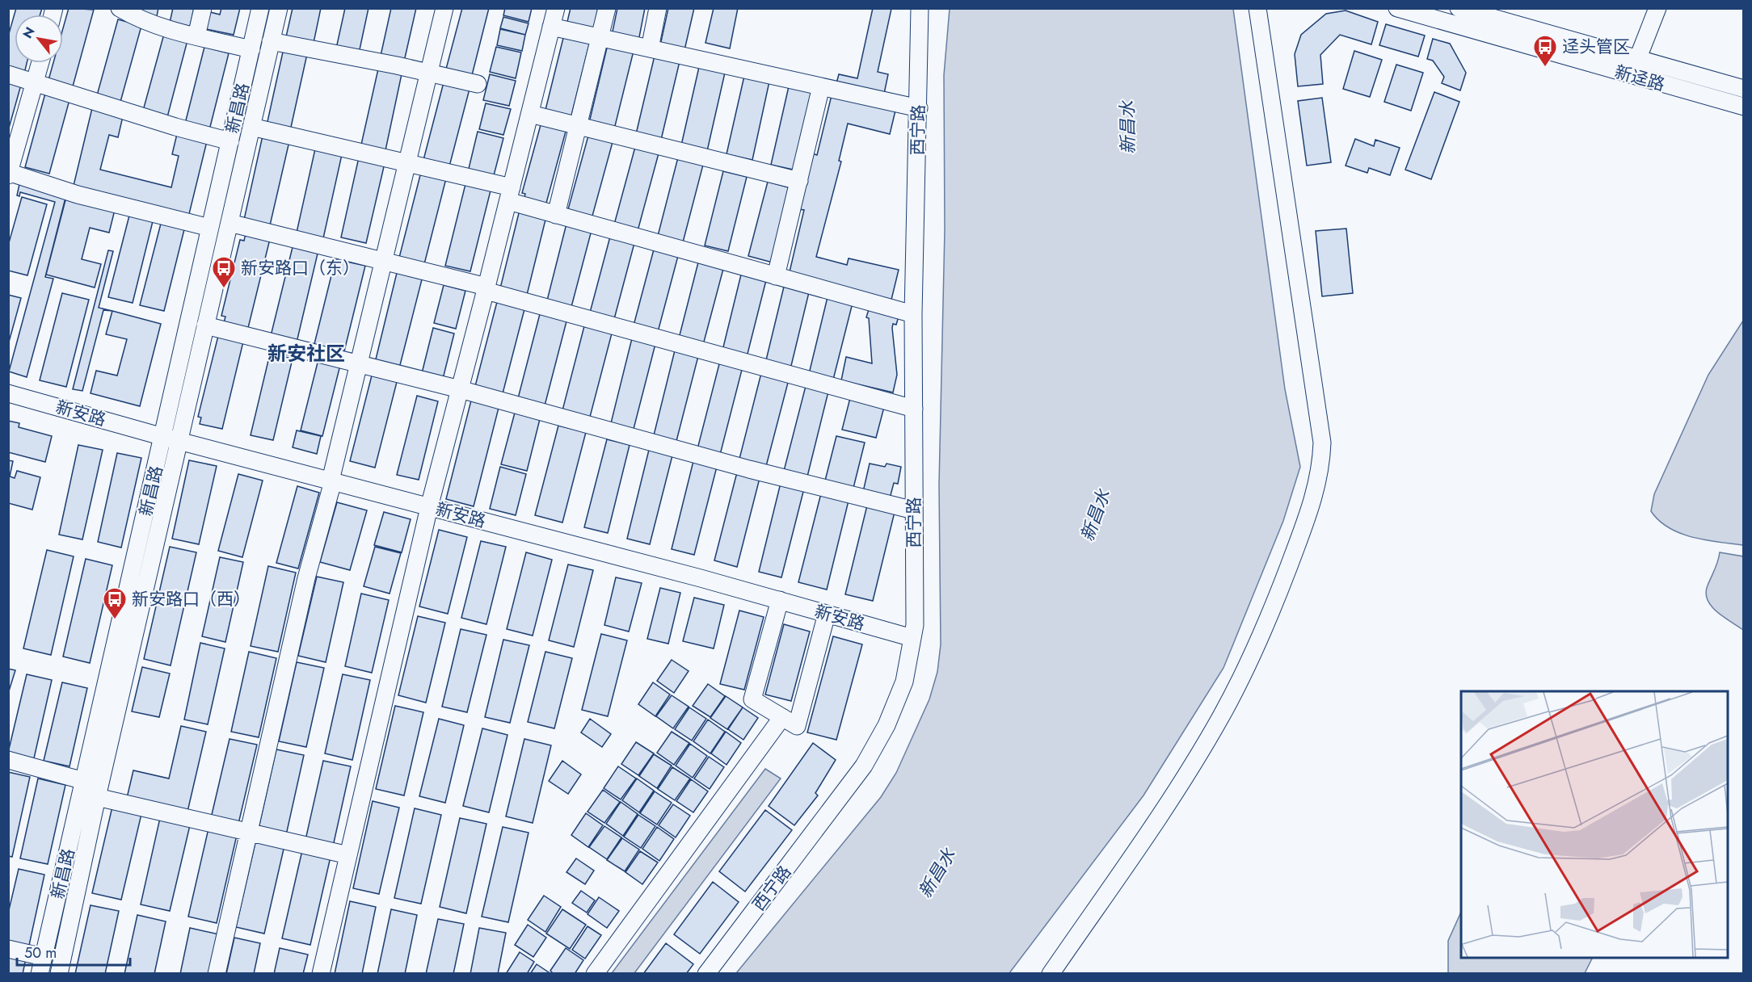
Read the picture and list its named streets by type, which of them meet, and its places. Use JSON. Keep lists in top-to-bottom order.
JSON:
{
  "streets": {
    "street": [
      "新迳路",
      "新昌路",
      "西宁路",
      "新安路"
    ]
  },
  "crossings": [
    ["新昌路", "新安路"],
    ["西宁路", "新安路"]
  ],
  "districts": ["新安社区"],
  "water": ["新昌水"],
  "places": {
    "bus stop": ["迳头管区", "新安路口（东）", "新安路口（西）"]
  },
  "scale_bar": "50 m",
  "north": "top left"
}
